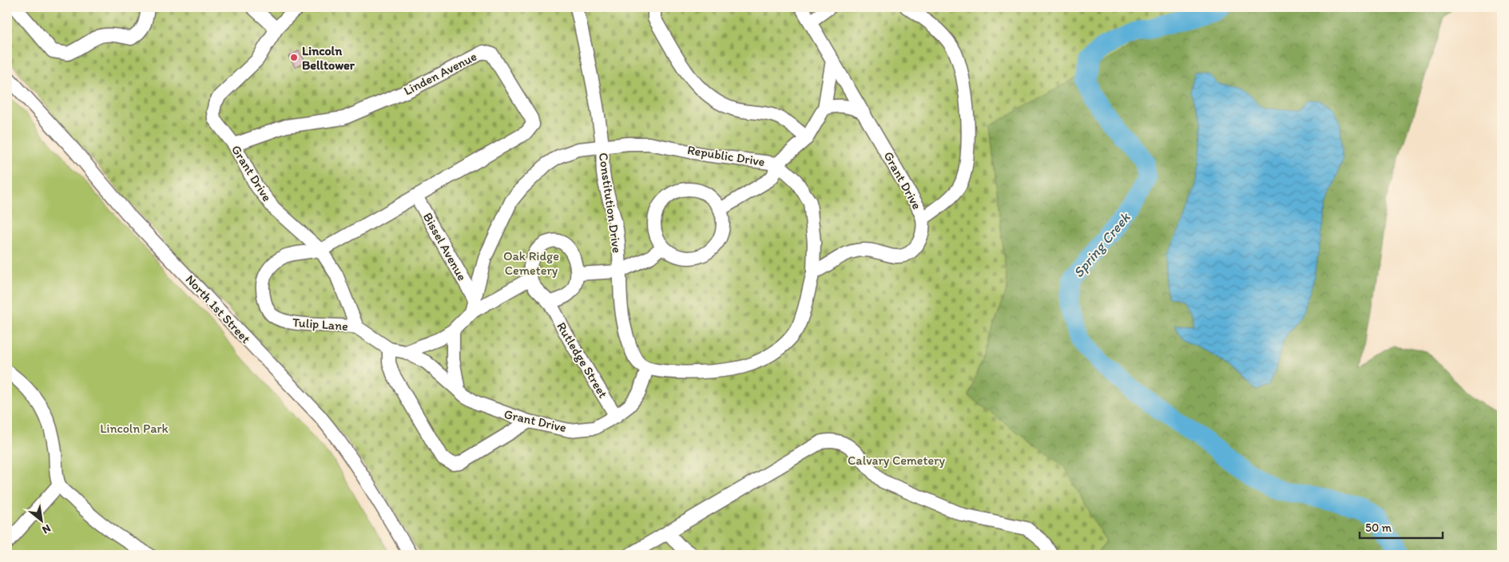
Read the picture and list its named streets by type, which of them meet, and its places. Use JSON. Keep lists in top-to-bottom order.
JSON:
{
  "streets": {
    "street": [
      "Linden Avenue",
      "Republic Drive",
      "Grant Drive",
      "Constitution Drive",
      "Bissel Avenue",
      "North 1st Street",
      "Tulip Lane",
      "Rutledge Street"
    ]
  },
  "crossings": [
    ["Linden Avenue", "Grant Drive"],
    ["Linden Avenue", "Bissel Avenue"],
    ["Linden Avenue", "Tulip Lane"],
    ["Republic Drive", "Grant Drive"],
    ["Republic Drive", "Constitution Drive"],
    ["Republic Drive", "Bissel Avenue"],
    ["Grant Drive", "Constitution Drive"],
    ["Grant Drive", "Tulip Lane"],
    ["Grant Drive", "Rutledge Street"]
  ],
  "water": ["Spring Creek"],
  "parks": ["Oak Ridge Cemetery", "Lincoln Park", "Calvary Cemetery"],
  "places": ["Lincoln Belltower"],
  "scale_bar": "50 m",
  "north": "bottom right"
}
